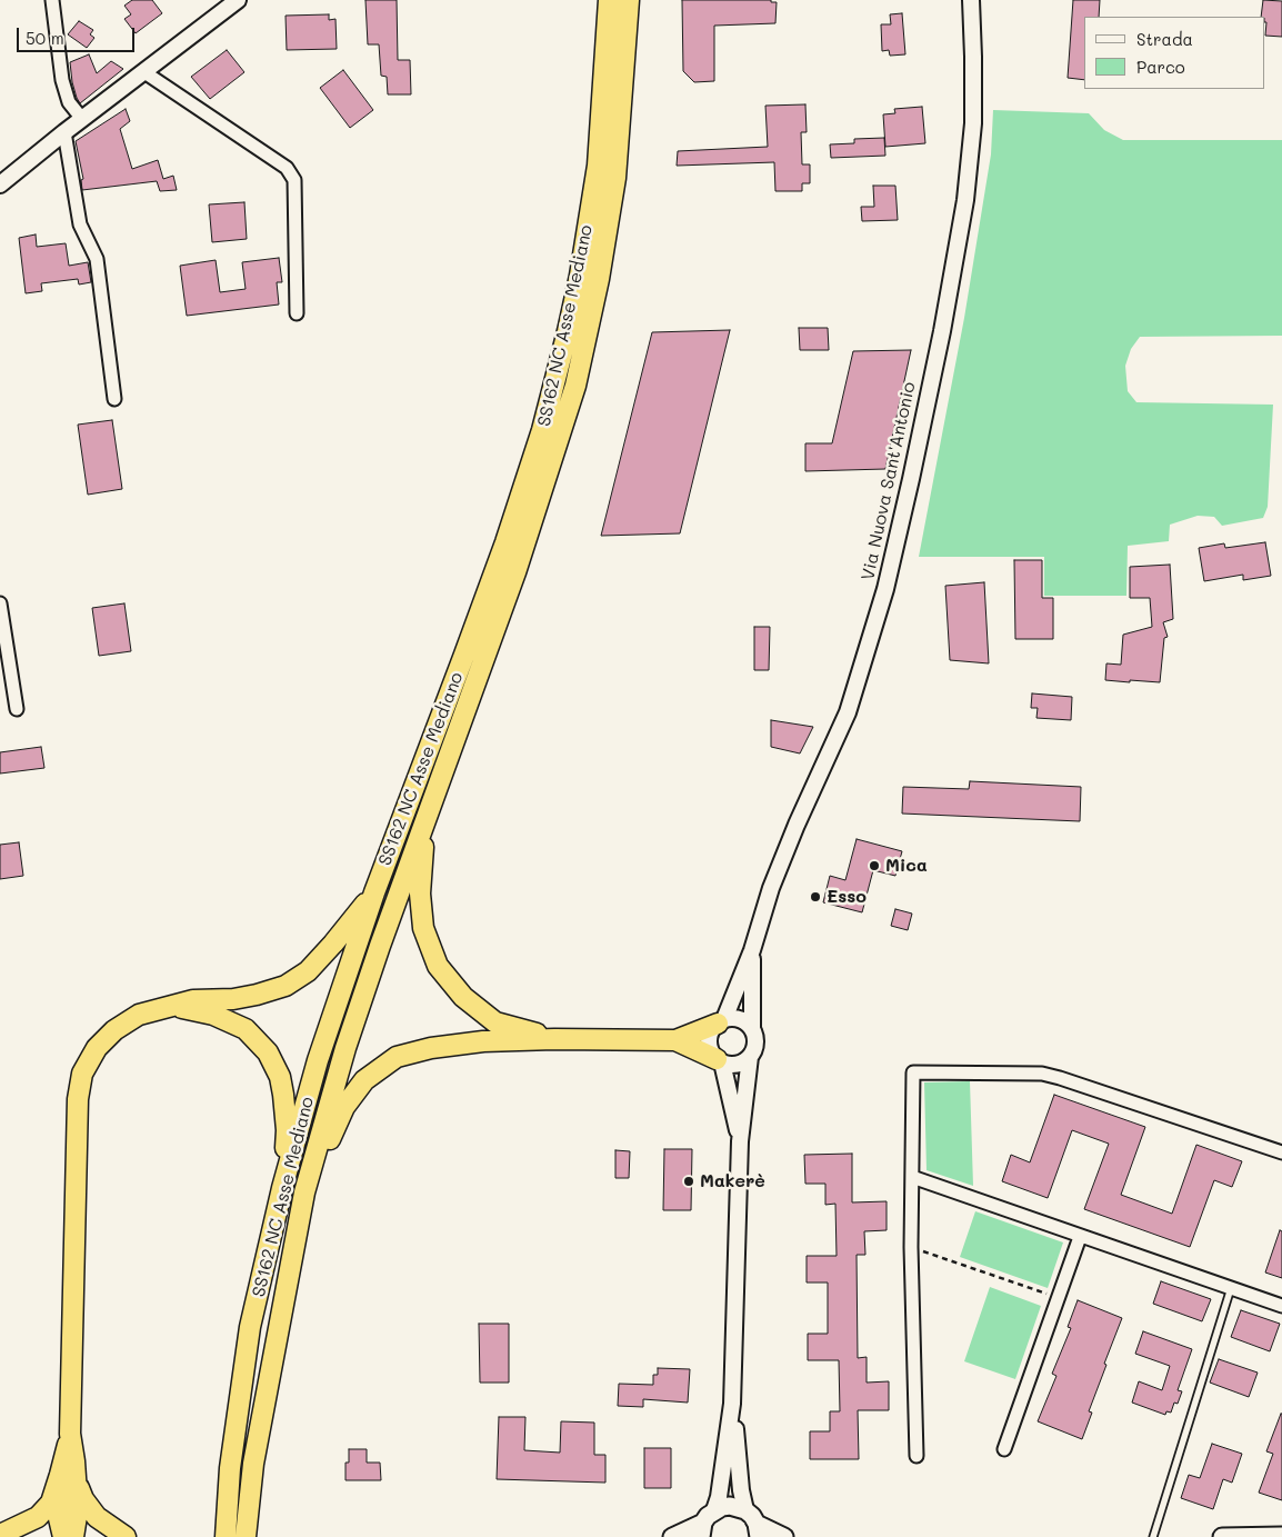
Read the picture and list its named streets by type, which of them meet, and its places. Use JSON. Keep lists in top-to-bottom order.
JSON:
{
  "streets": {
    "highway": ["SS162 NC Asse Mediano"],
    "street": ["Via Nuova Sant'Antonio"]
  },
  "places": ["Mica", "Esso", "Makerè"],
  "legend": ["Strada", "Parco"],
  "scale_bar": "50 m"
}
